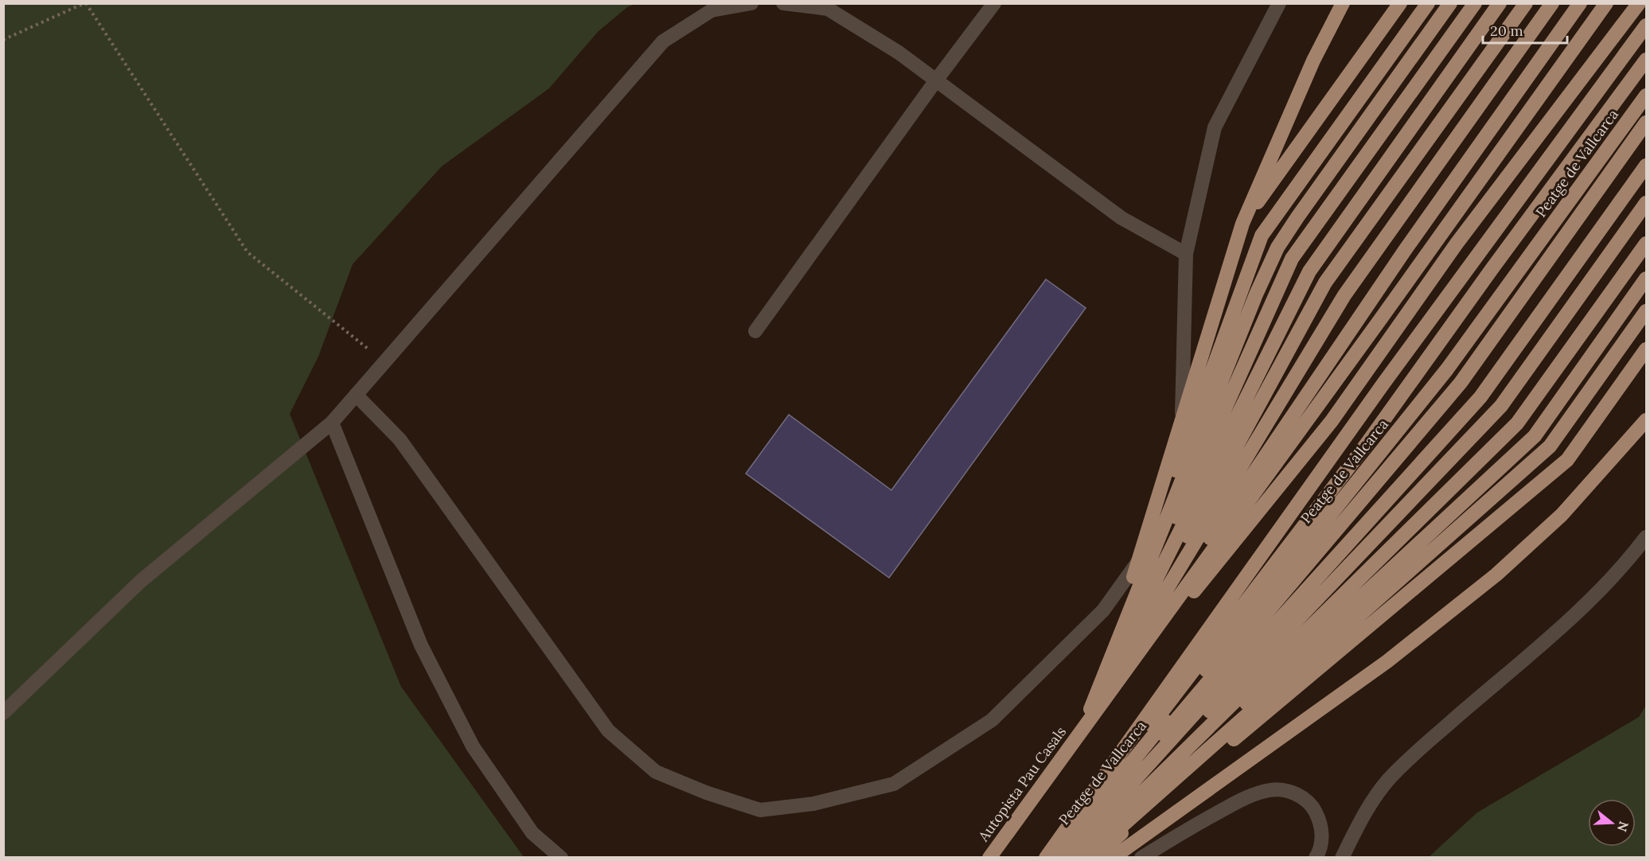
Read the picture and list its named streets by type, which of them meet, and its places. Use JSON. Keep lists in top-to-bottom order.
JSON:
{
  "streets": {
    "highway": ["Peatge de Vallcarca", "Autopista Pau Casals"]
  },
  "scale_bar": "20 m",
  "north": "right"
}
